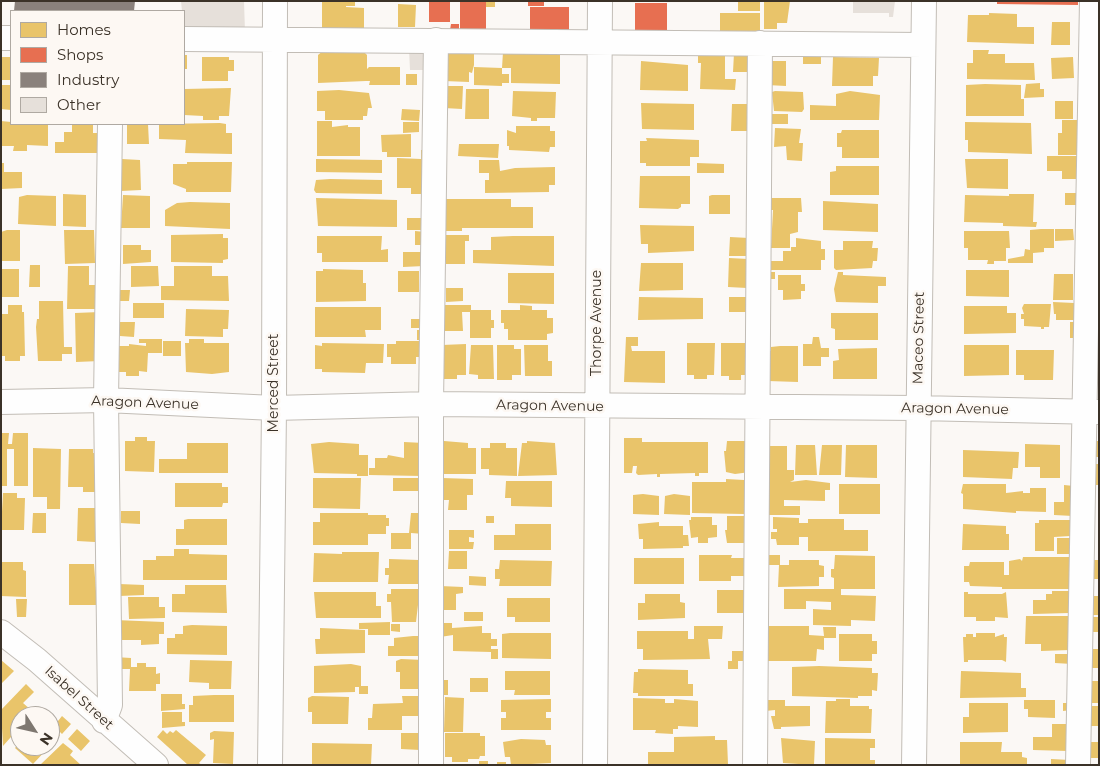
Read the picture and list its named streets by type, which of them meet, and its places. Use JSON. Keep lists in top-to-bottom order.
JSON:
{
  "streets": {
    "street": [
      "Thorpe Avenue",
      "Maceo Street",
      "Merced Street",
      "Aragon Avenue",
      "Isabel Street"
    ]
  },
  "crossings": [
    ["Thorpe Avenue", "Aragon Avenue"],
    ["Maceo Street", "Aragon Avenue"],
    ["Merced Street", "Aragon Avenue"]
  ],
  "legend": [
    "Homes",
    "Shops",
    "Industry",
    "Other"
  ],
  "north": "bottom right"
}
